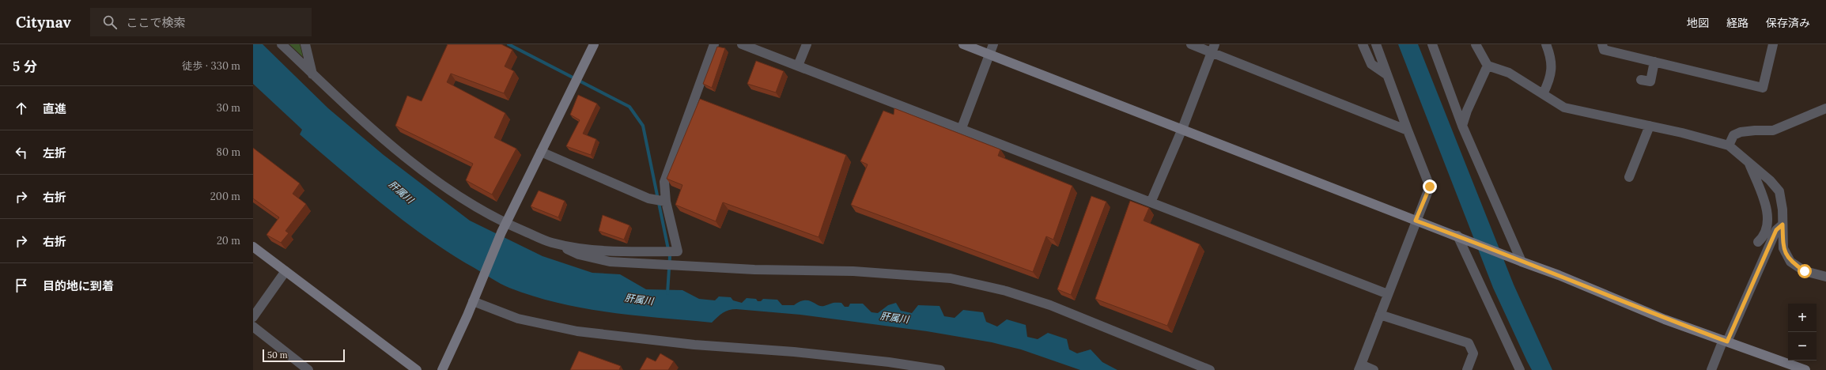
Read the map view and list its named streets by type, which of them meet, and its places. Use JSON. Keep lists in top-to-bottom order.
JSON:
{
  "water": ["肝属川"],
  "scale_bar": "50 m",
  "page": {
    "header": "Citynav",
    "search": "ここで検索",
    "nav": ["地図", "経路", "保存済み"],
    "heading": ["5 分", "徒歩 · 330 m"],
    "list": [
      ["直進", "30 m"],
      ["左折", "80 m"],
      ["右折", "200 m"],
      ["右折", "20 m"],
      "目的地に到着"
    ],
    "map_buttons": ["+", "−"],
    "scale": "50 m"
  }
}
